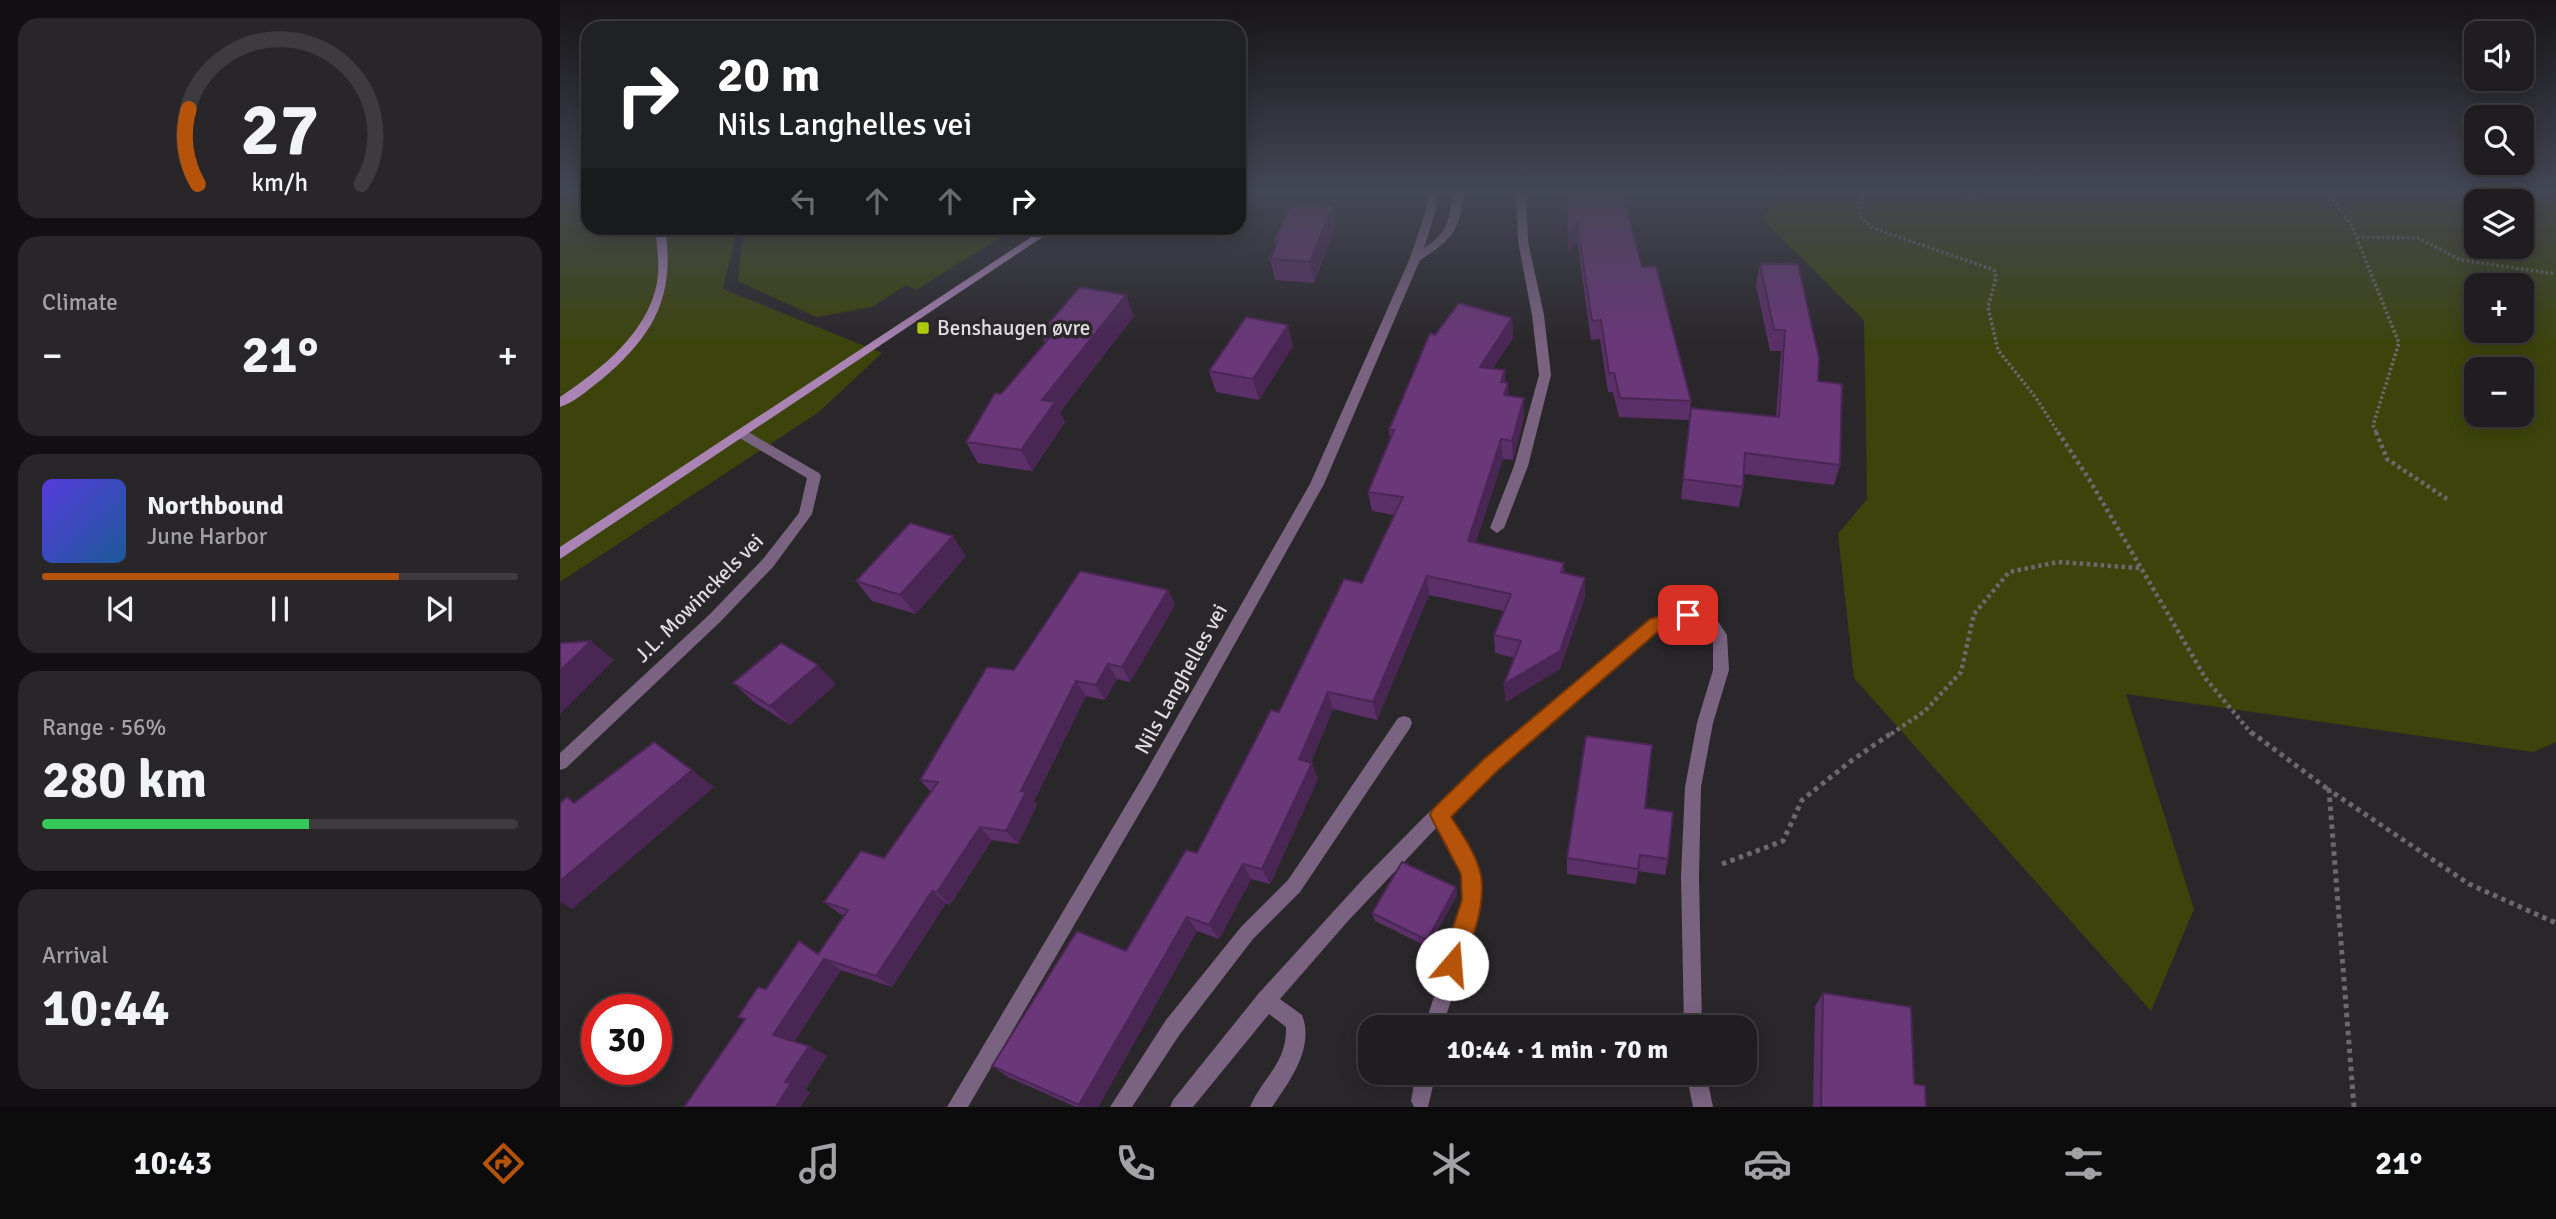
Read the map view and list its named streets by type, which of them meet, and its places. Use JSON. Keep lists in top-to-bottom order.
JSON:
{
  "streets": {
    "street": ["J.L. Mowinckels vei", "Nils Langhelles vei"]
  },
  "places": {
    "transit": ["Benshaugen øvre"]
  },
  "page": {
    "map_buttons": ["+", "−"],
    "turn": ["20 m", "Nils Langhelles vei"],
    "tile": [
      "Climate",
      ["Range · 56%", "280 km"],
      ["Arrival", "10:44"]
    ],
    "heat": ["−", "21°", "+"],
    "song": ["Northbound", "June Harbor"],
    "limit": "30",
    "trip": "10:44 · 1 min · 70 m",
    "tabs": ["10:43", "21°"],
    "gauge": ["27", "km/h"]
  }
}
